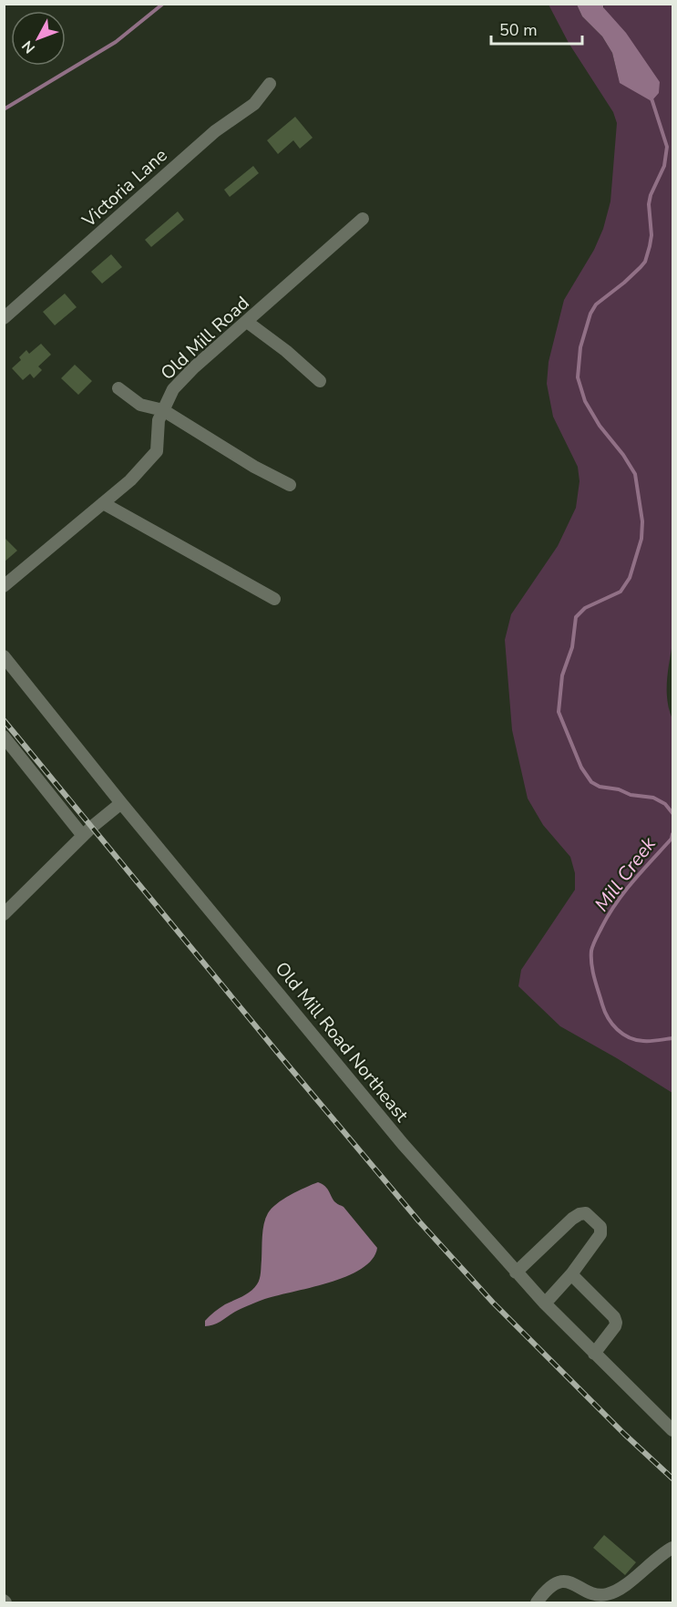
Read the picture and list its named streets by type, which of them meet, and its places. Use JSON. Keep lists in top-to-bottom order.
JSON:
{
  "streets": {
    "street": ["Victoria Lane", "Old Mill Road", "Old Mill Road Northeast"]
  },
  "water": ["Mill Creek"],
  "scale_bar": "50 m",
  "north": "bottom left"
}
